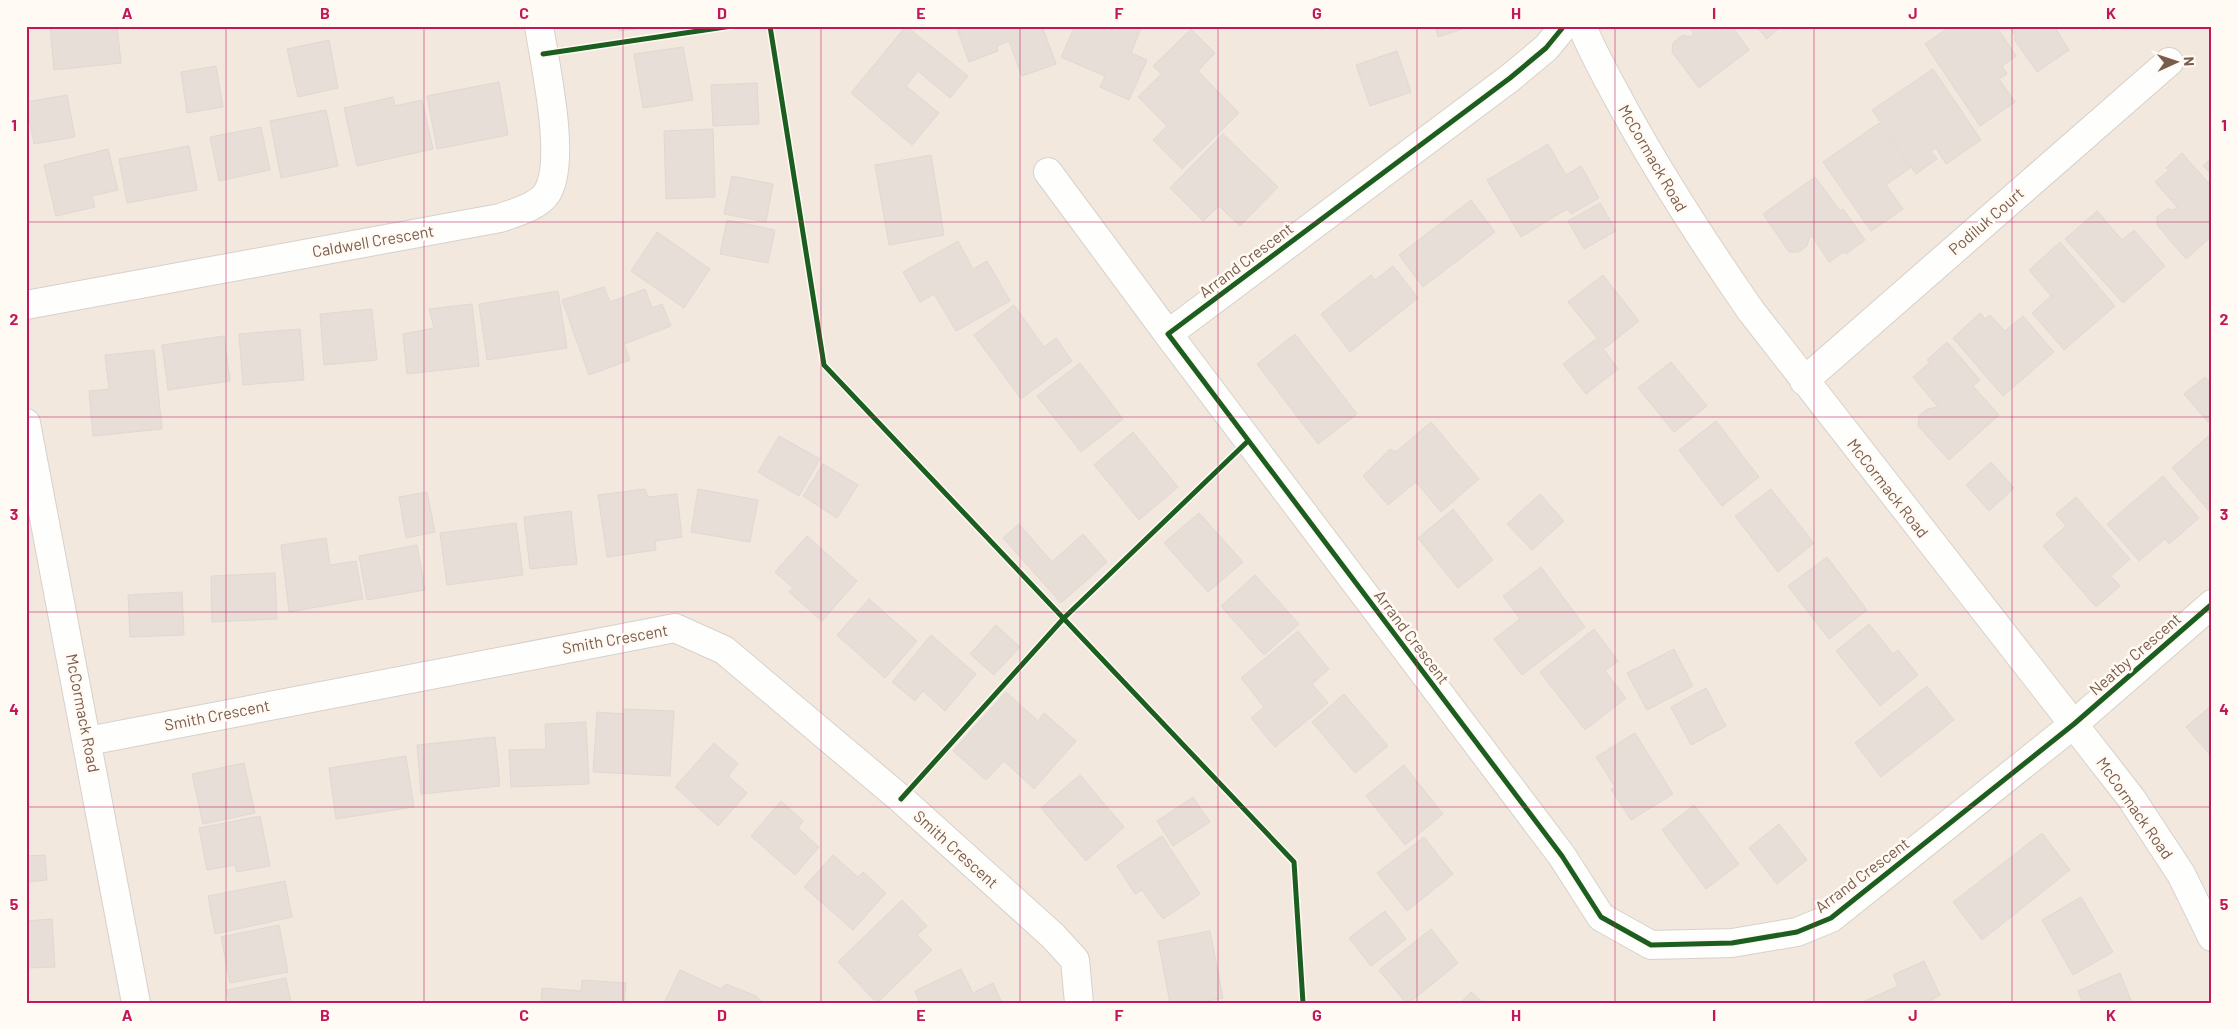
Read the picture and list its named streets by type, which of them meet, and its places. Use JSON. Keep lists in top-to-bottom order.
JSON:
{
  "streets": {
    "street": [
      "McCormack Road",
      "Podiluk Court",
      "Caldwell Crescent",
      "Arrand Crescent",
      "Smith Crescent",
      "Neatby Crescent"
    ]
  },
  "crossings": [
    ["McCormack Road", "Podiluk Court"],
    ["McCormack Road", "Arrand Crescent"],
    ["McCormack Road", "Smith Crescent"],
    ["McCormack Road", "Neatby Crescent"],
    ["Arrand Crescent", "Neatby Crescent"]
  ],
  "north": "right",
  "grid": {
    "columns": [
      "A",
      "B",
      "C",
      "D",
      "E",
      "F",
      "G",
      "H",
      "I",
      "J",
      "K"
    ],
    "rows": [
      "1",
      "2",
      "3",
      "4",
      "5"
    ]
  }
}
